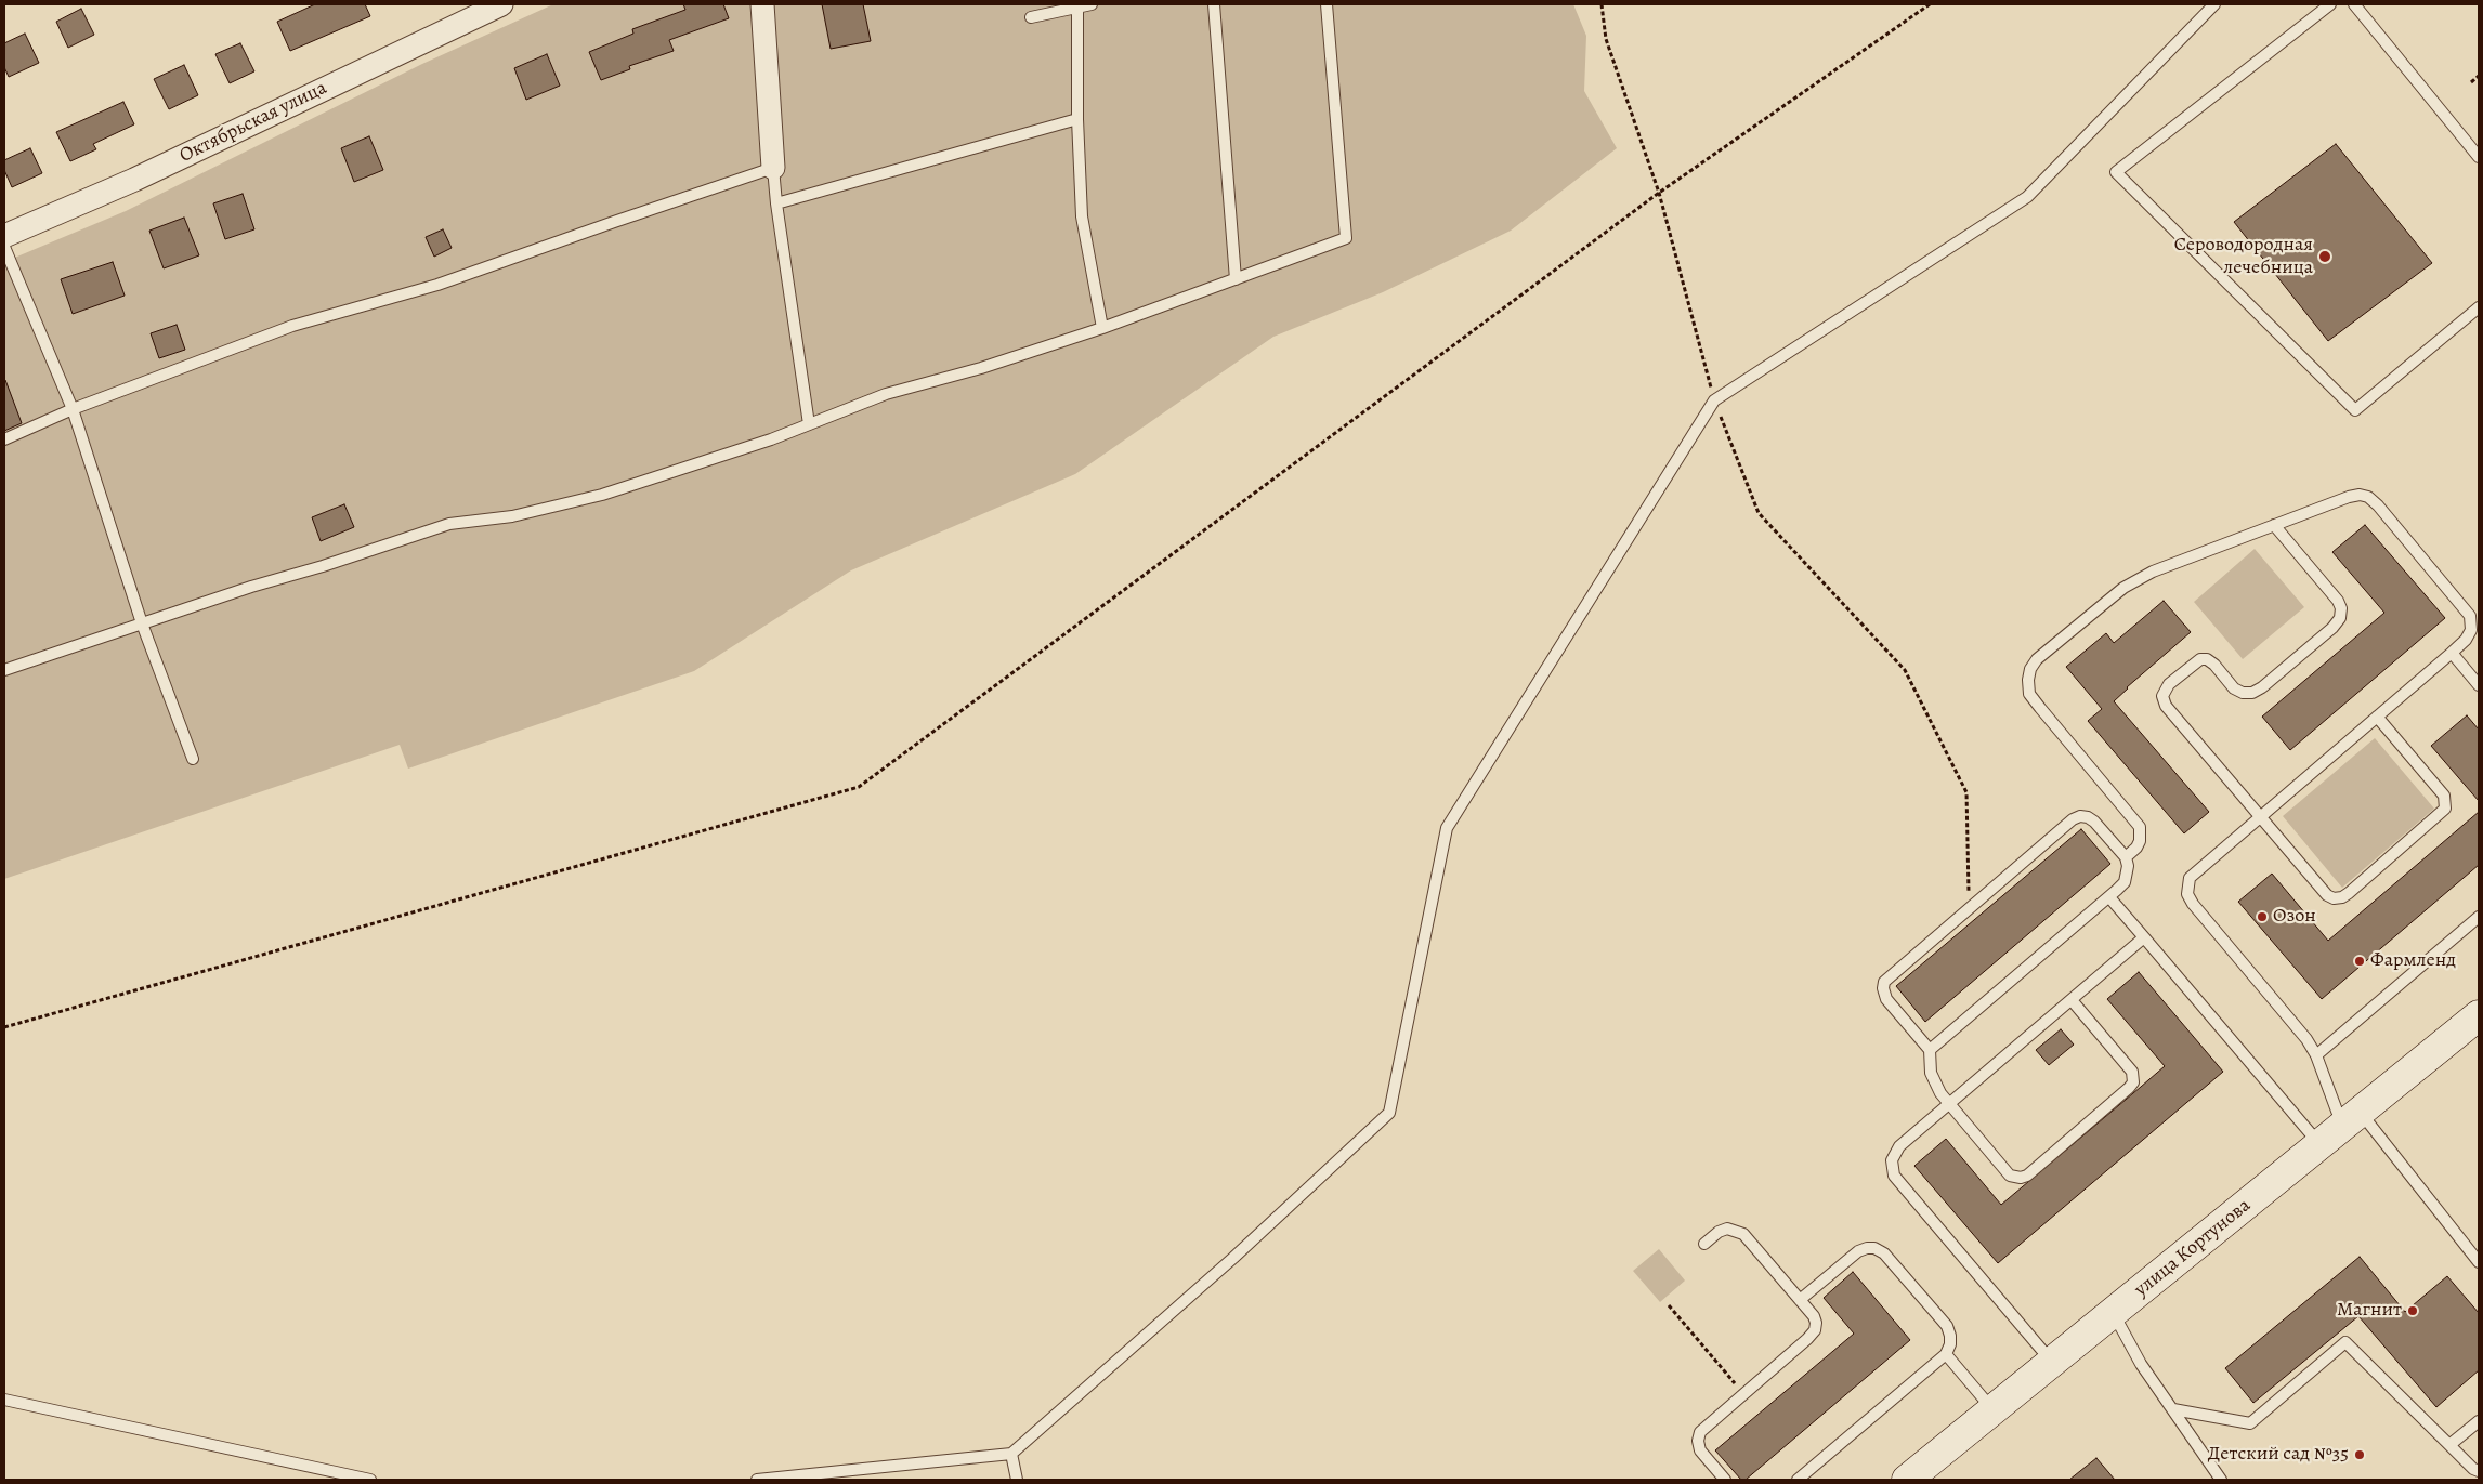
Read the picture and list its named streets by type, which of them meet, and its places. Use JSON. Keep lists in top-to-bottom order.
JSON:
{
  "streets": {
    "main road": ["улица Кортунова"],
    "street": ["Октябрьская улица"]
  },
  "places": [
    "Сероводородная лечебница",
    "Озон",
    "Фармленд",
    "Магнит",
    "Детский сад №35"
  ]
}
